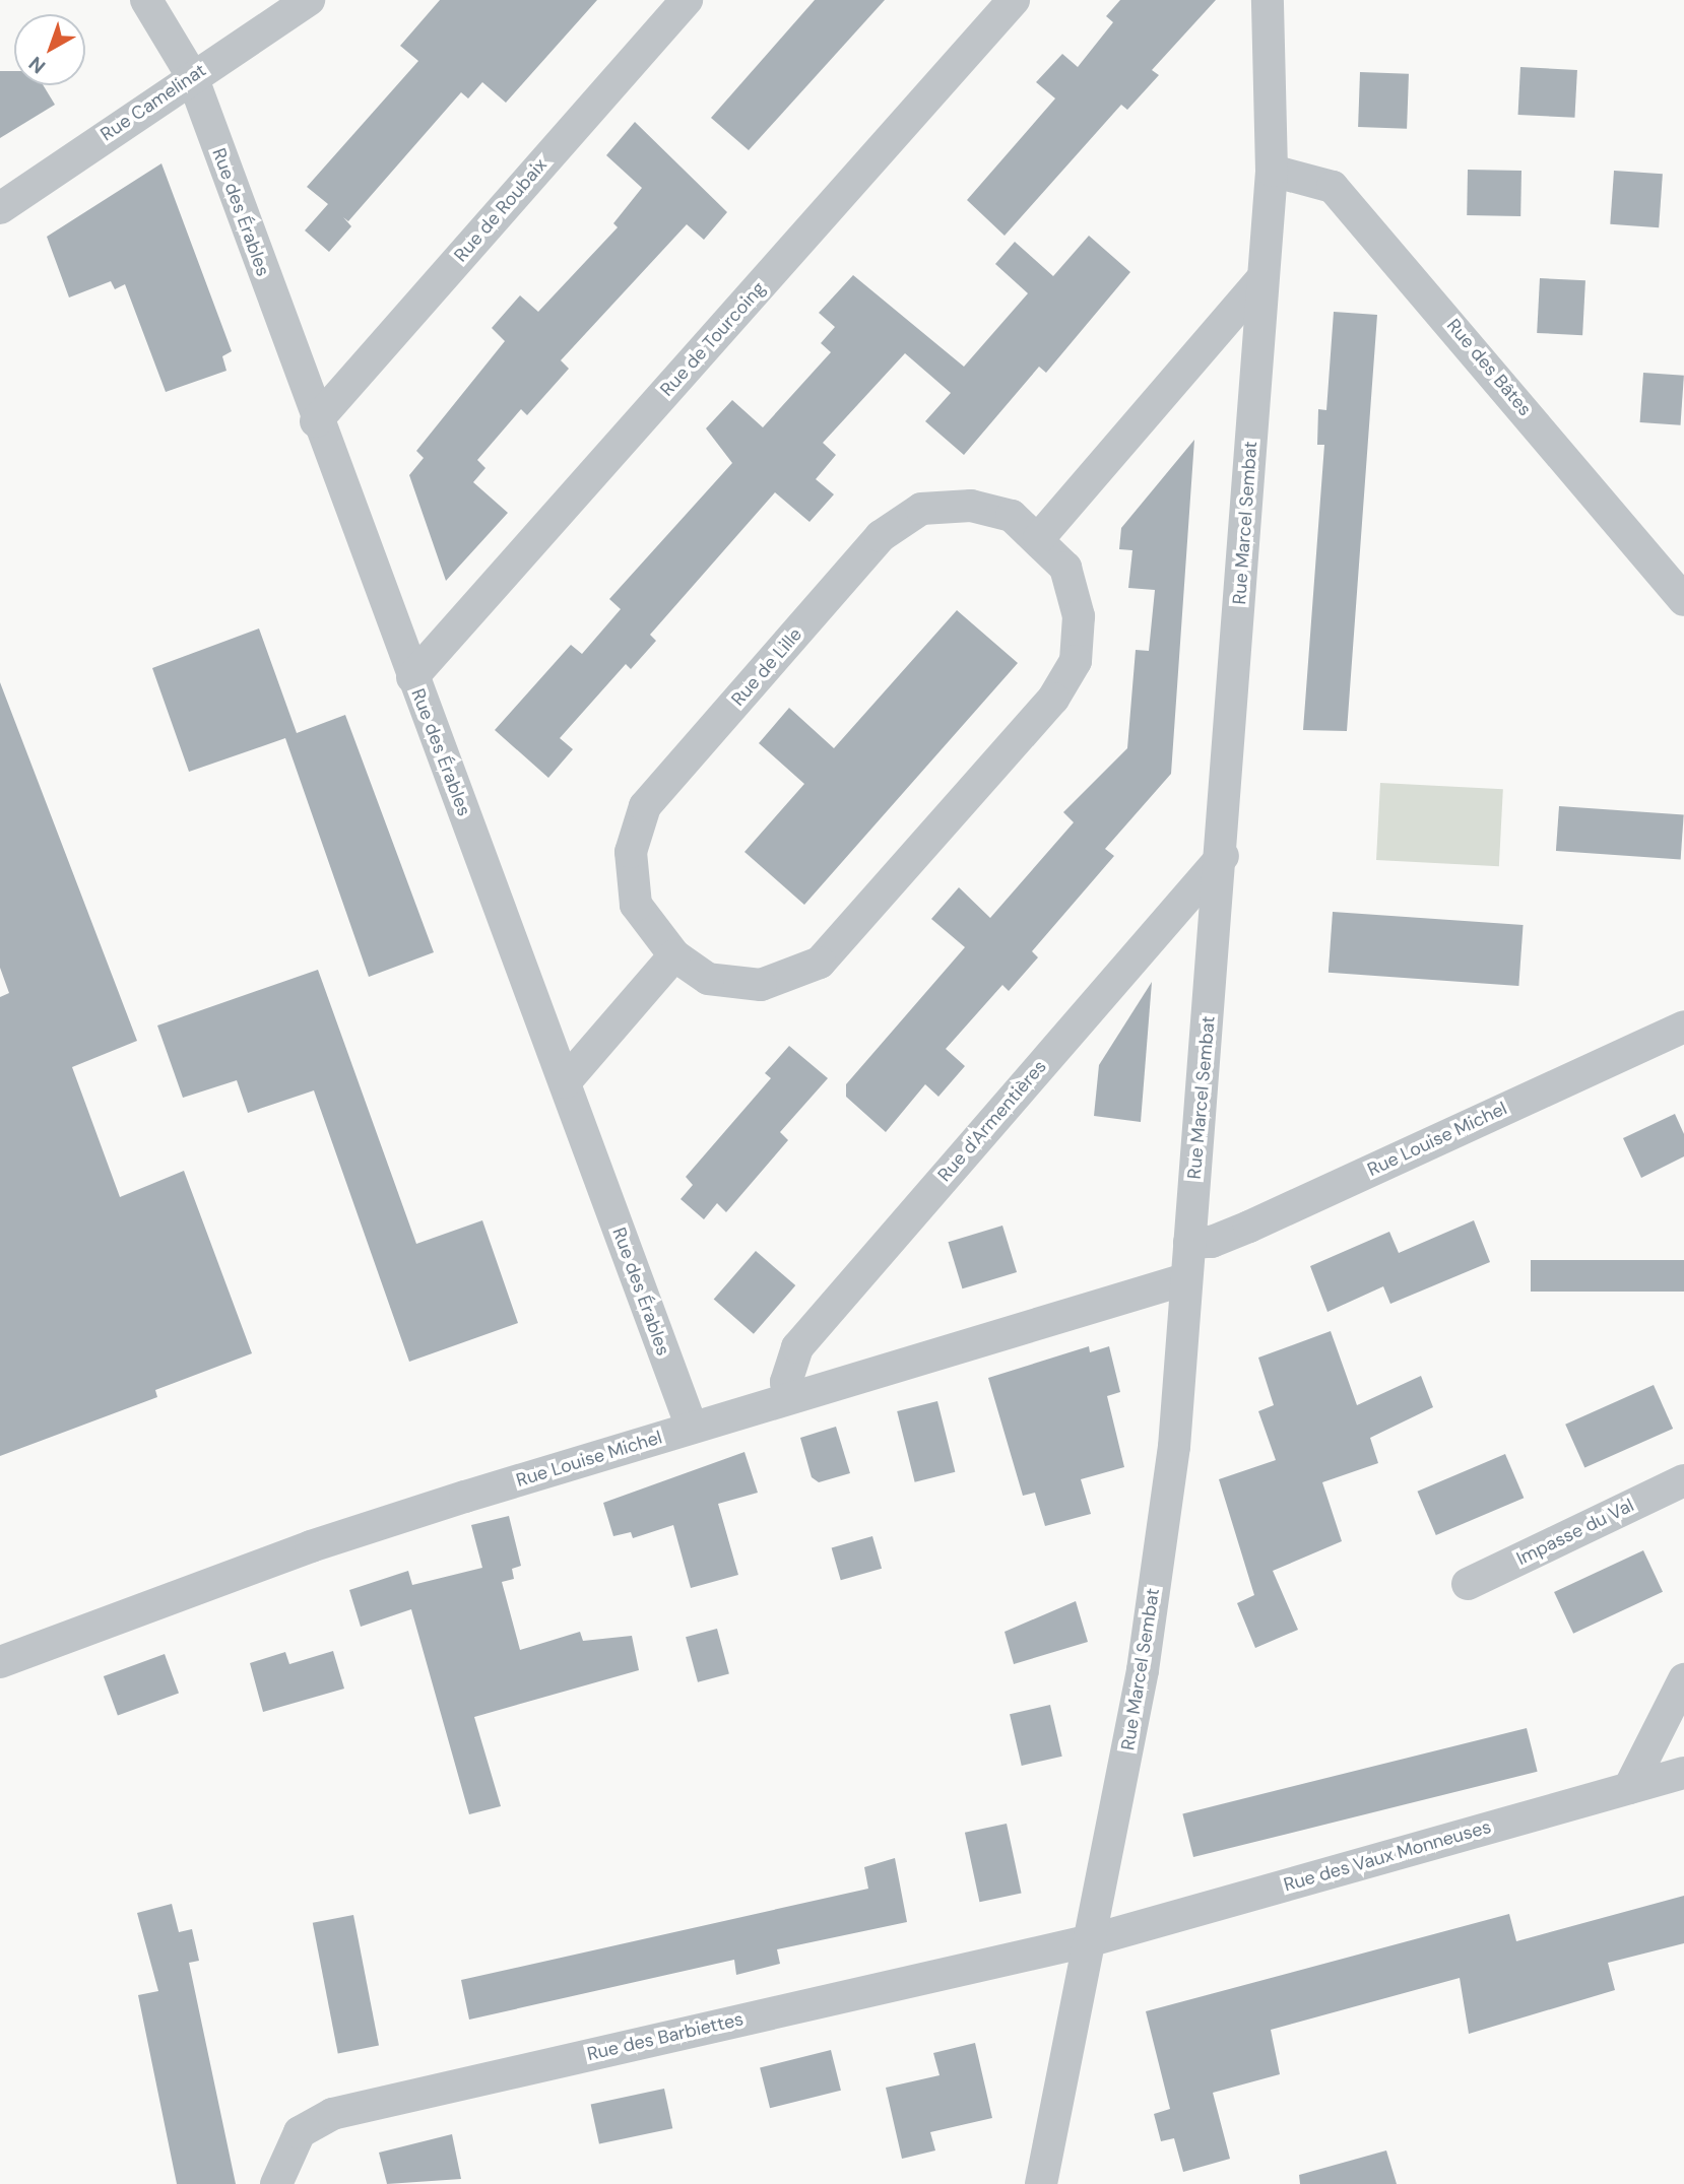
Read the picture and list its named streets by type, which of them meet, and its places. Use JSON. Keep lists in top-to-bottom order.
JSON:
{
  "streets": {
    "street": [
      "Rue Camelinat",
      "Rue de Roubaix",
      "Rue des Érables",
      "Rue de Tourcoing",
      "Rue des Bâtes",
      "Rue Marcel Sembat",
      "Rue de Lille",
      "Rue d'Armentières",
      "Rue Louise Michel",
      "Impasse du Val",
      "Rue des Vaux Monneuses",
      "Rue des Barbiettes"
    ]
  },
  "crossings": [
    ["Rue Camelinat", "Rue des Érables"],
    ["Rue de Roubaix", "Rue des Érables"],
    ["Rue des Érables", "Rue de Tourcoing"],
    ["Rue des Érables", "Rue Louise Michel"],
    ["Rue des Bâtes", "Rue Marcel Sembat"],
    ["Rue Marcel Sembat", "Rue d'Armentières"],
    ["Rue Marcel Sembat", "Rue Louise Michel"],
    ["Rue Marcel Sembat", "Rue des Vaux Monneuses"],
    ["Rue Marcel Sembat", "Rue des Barbiettes"],
    ["Rue d'Armentières", "Rue Louise Michel"],
    ["Rue des Vaux Monneuses", "Rue des Barbiettes"]
  ],
  "north": "bottom left"
}
